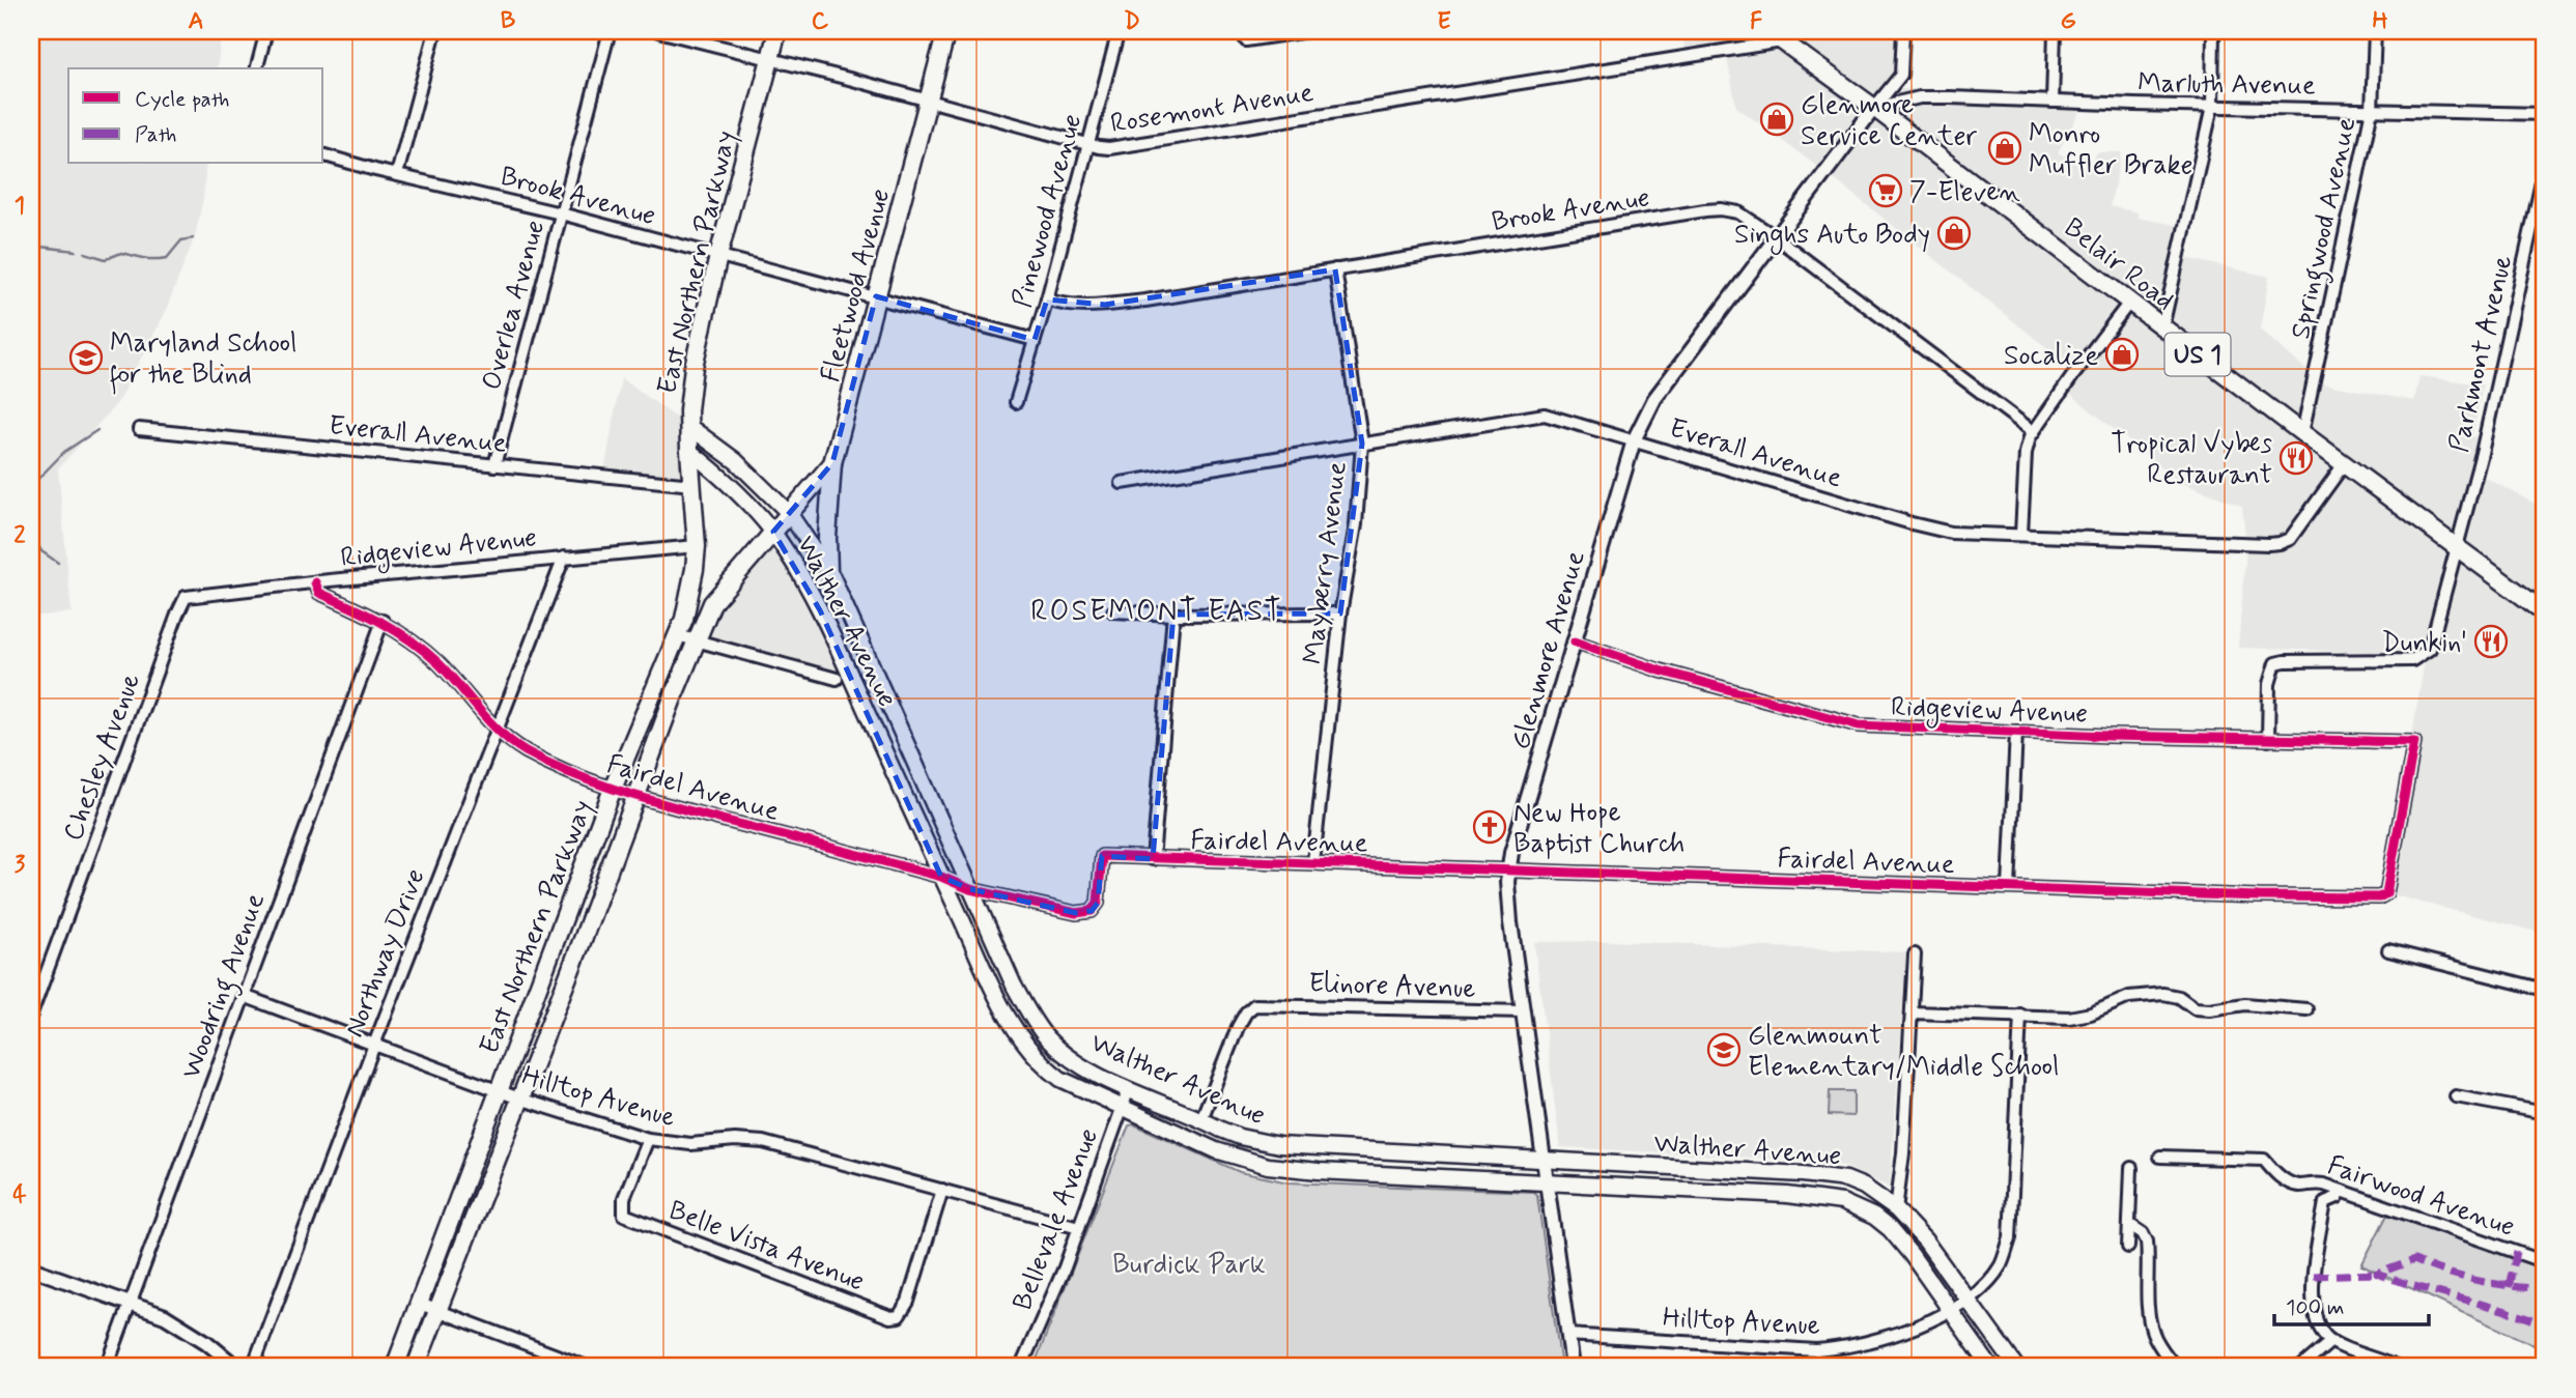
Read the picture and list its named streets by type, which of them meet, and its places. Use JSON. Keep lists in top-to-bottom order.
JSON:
{
  "streets": {
    "main road": [
      "East Northern Parkway",
      "Belair Road",
      "Fleetwood Avenue",
      "US 1",
      "Walther Avenue"
    ],
    "street": [
      "Marluth Avenue",
      "Rosemont Avenue",
      "Brook Avenue",
      "Pinewood Avenue",
      "Springwood Avenue",
      "Overlea Avenue",
      "Parkmont Avenue",
      "Everall Avenue",
      "Ridgeview Avenue",
      "Mayberry Avenue",
      "Glenmore Avenue",
      "Chesley Avenue",
      "Fairdel Avenue",
      "Northway Drive",
      "Elinore Avenue",
      "Woodring Avenue",
      "Hilltop Avenue",
      "Fairwood Avenue",
      "Bellevale Avenue",
      "Belle Vista Avenue"
    ]
  },
  "crossings": [
    ["Marluth Avenue", "Springwood Avenue"],
    ["Marluth Avenue", "Belair Road"],
    ["Marluth Avenue", "Glenmore Avenue"],
    ["Rosemont Avenue", "Pinewood Avenue"],
    ["Rosemont Avenue", "East Northern Parkway"],
    ["Rosemont Avenue", "Belair Road"],
    ["Rosemont Avenue", "Fleetwood Avenue"],
    ["Brook Avenue", "Pinewood Avenue"],
    ["Brook Avenue", "East Northern Parkway"],
    ["Brook Avenue", "Fleetwood Avenue"],
    ["Brook Avenue", "Overlea Avenue"],
    ["Brook Avenue", "Mayberry Avenue"],
    ["Brook Avenue", "Glenmore Avenue"],
    ["Springwood Avenue", "Belair Road"],
    ["East Northern Parkway", "Fleetwood Avenue"],
    ["East Northern Parkway", "Everall Avenue"],
    ["East Northern Parkway", "Ridgeview Avenue"],
    ["East Northern Parkway", "Walther Avenue"],
    ["East Northern Parkway", "Fairdel Avenue"],
    ["East Northern Parkway", "Hilltop Avenue"],
    ["Belair Road", "Parkmont Avenue"],
    ["Belair Road", "Everall Avenue"],
    ["Belair Road", "Glenmore Avenue"],
    ["Fleetwood Avenue", "Walther Avenue"],
    ["Overlea Avenue", "Everall Avenue"],
    ["Parkmont Avenue", "Ridgeview Avenue"],
    ["Everall Avenue", "Mayberry Avenue"],
    ["Everall Avenue", "Glenmore Avenue"],
    ["Ridgeview Avenue", "Glenmore Avenue"],
    ["Ridgeview Avenue", "Chesley Avenue"],
    ["Ridgeview Avenue", "Fairdel Avenue"],
    ["Ridgeview Avenue", "Northway Drive"],
    ["Mayberry Avenue", "Fairdel Avenue"],
    ["Walther Avenue", "Glenmore Avenue"],
    ["Walther Avenue", "Fairdel Avenue"],
    ["Walther Avenue", "Elinore Avenue"],
    ["Walther Avenue", "Hilltop Avenue"],
    ["Walther Avenue", "Bellevale Avenue"],
    ["Glenmore Avenue", "Fairdel Avenue"],
    ["Glenmore Avenue", "Elinore Avenue"],
    ["Glenmore Avenue", "Hilltop Avenue"],
    ["Fairdel Avenue", "Northway Drive"],
    ["Fairdel Avenue", "Woodring Avenue"],
    ["Northway Drive", "Hilltop Avenue"],
    ["Woodring Avenue", "Hilltop Avenue"],
    ["Hilltop Avenue", "Bellevale Avenue"],
    ["Hilltop Avenue", "Belle Vista Avenue"]
  ],
  "districts": ["ROSEMONT EAST"],
  "parks": ["Burdick Park"],
  "places": {
    "shop": [
      "Glenmore Service Center",
      "Monro Muffler Brake",
      "Singhs Auto Body",
      "Socalize"
    ],
    "supermarket": ["7-Eleven"],
    "school or university": ["Maryland School for the Blind", "Glenmount Elementary/Middle School"],
    "restaurant": ["Tropical Vybes Restaurant", "Dunkin'"],
    "church": ["New Hope Baptist Church"]
  },
  "legend": ["Cycle path", "Path"],
  "scale_bar": "100 m",
  "grid": {
    "columns": [
      "A",
      "B",
      "C",
      "D",
      "E",
      "F",
      "G",
      "H"
    ],
    "rows": [
      "1",
      "2",
      "3",
      "4"
    ]
  }
}
